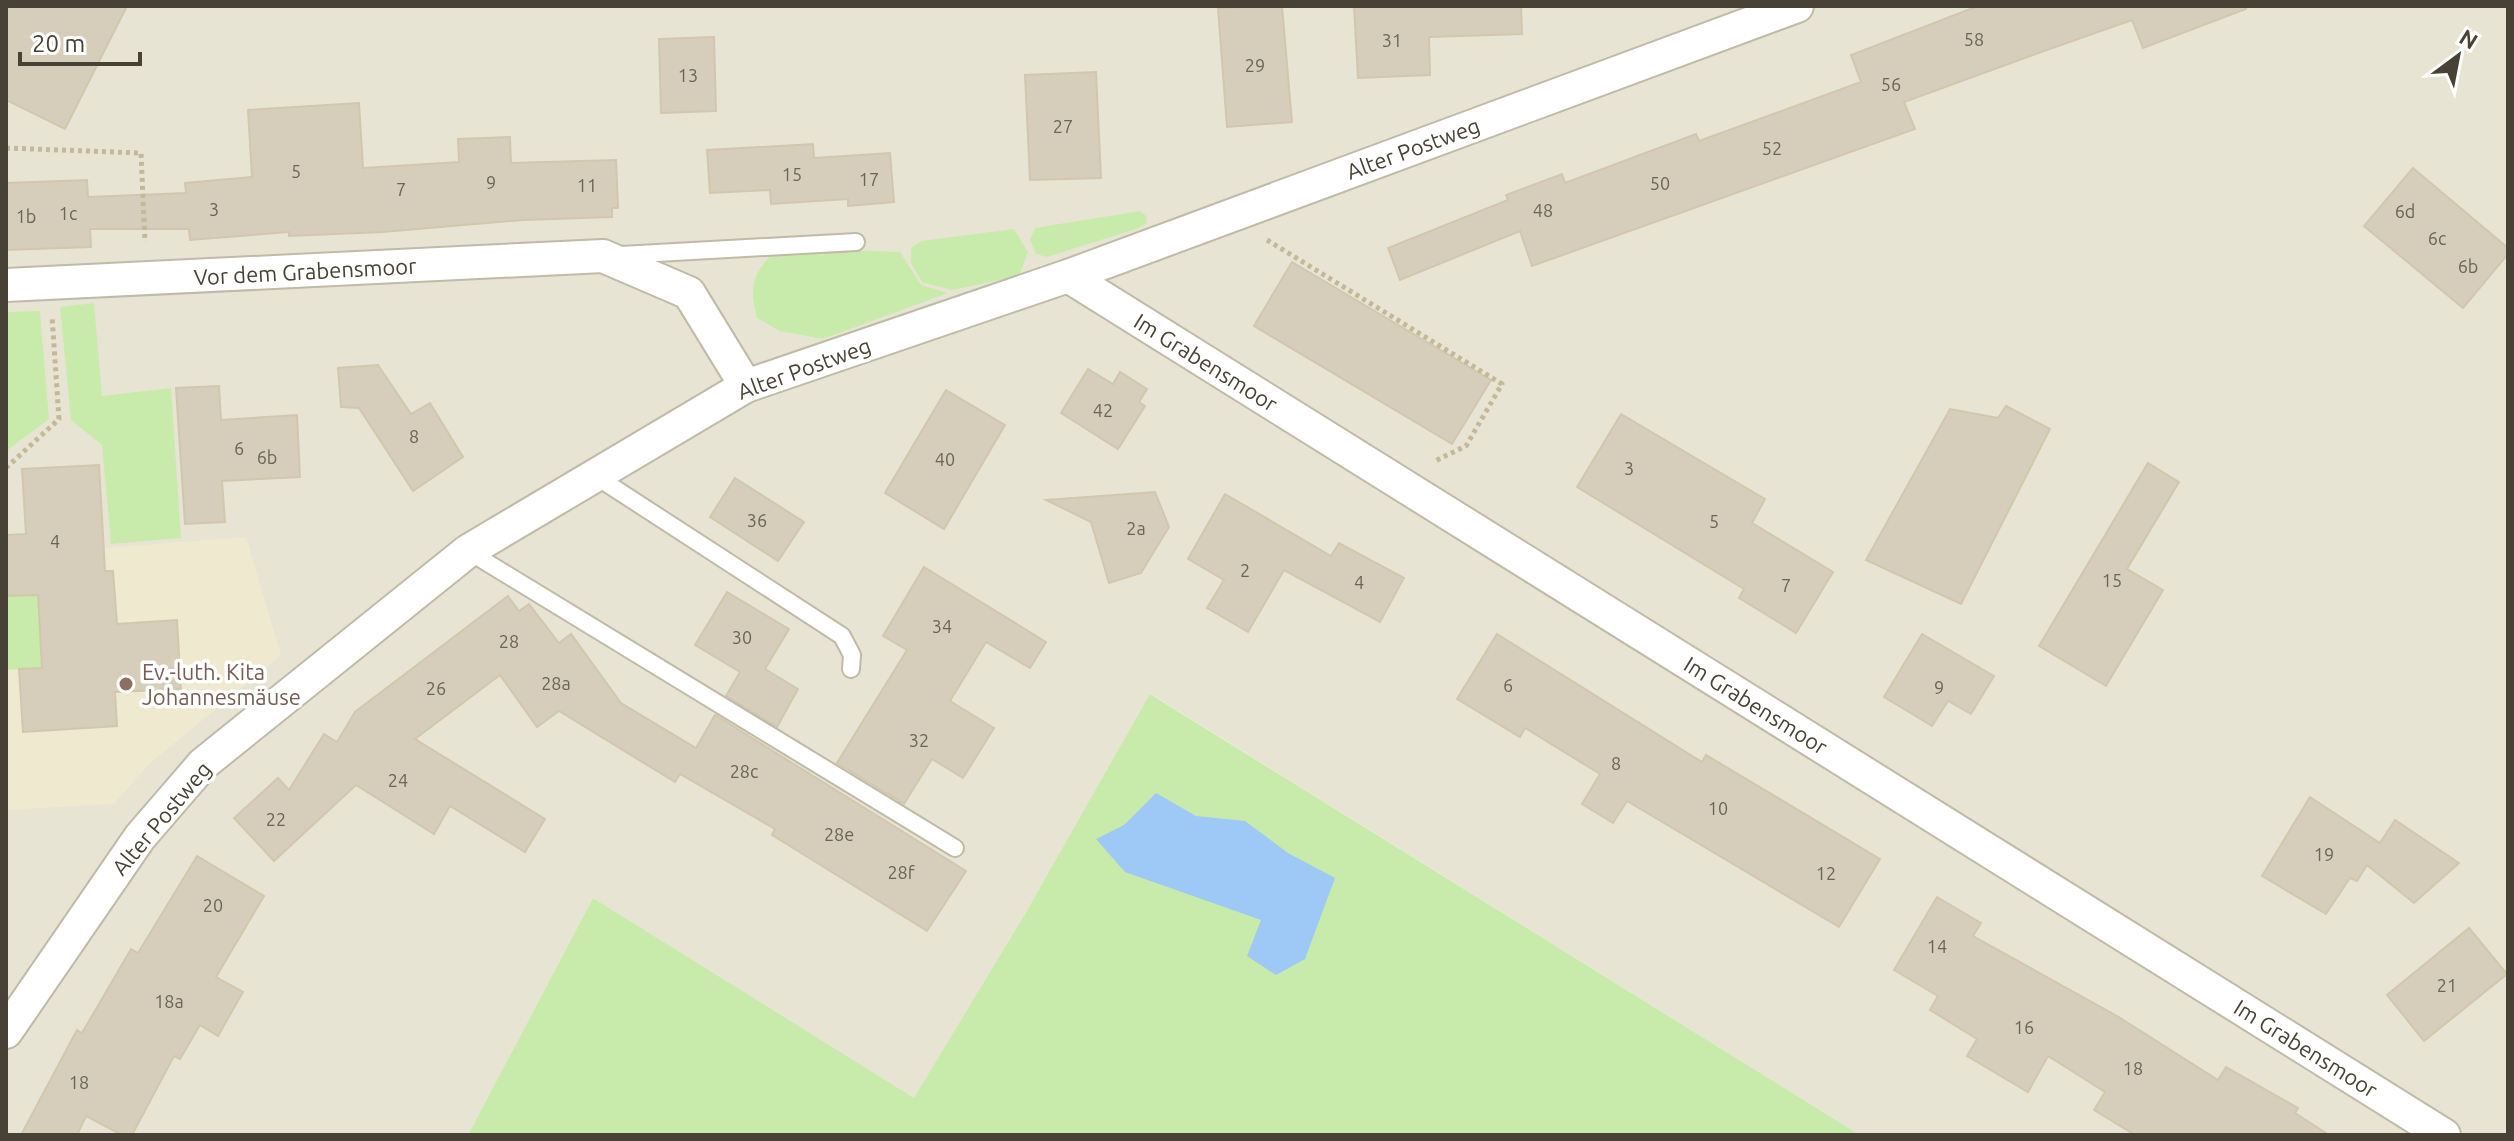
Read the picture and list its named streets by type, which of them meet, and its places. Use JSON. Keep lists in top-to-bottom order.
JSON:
{
  "streets": {
    "street": ["Alter Postweg", "Vor dem Grabensmoor", "Im Grabensmoor"]
  },
  "crossings": [
    ["Alter Postweg", "Vor dem Grabensmoor"],
    ["Alter Postweg", "Im Grabensmoor"]
  ],
  "places": ["Ev.-luth. Kita Johannesmäuse"],
  "house_numbers": [
    "58",
    "31",
    "29",
    "13",
    "56",
    "27",
    "52",
    "5",
    "15",
    "17",
    "9",
    "50",
    "11",
    "7",
    "3",
    "48",
    "6d",
    "1c",
    "1b",
    "6c",
    "6b",
    "42",
    "8",
    "6",
    "6b",
    "40",
    "3",
    "36",
    "5",
    "2a",
    "4",
    "2",
    "15",
    "4",
    "7",
    "34",
    "30",
    "28",
    "28a",
    "6",
    "9",
    "26",
    "32",
    "8",
    "28c",
    "24",
    "10",
    "22",
    "28e",
    "19",
    "28f",
    "12",
    "20",
    "14",
    "21",
    "18a",
    "16",
    "18",
    "18"
  ],
  "scale_bar": "20 m",
  "north": "top right"
}
